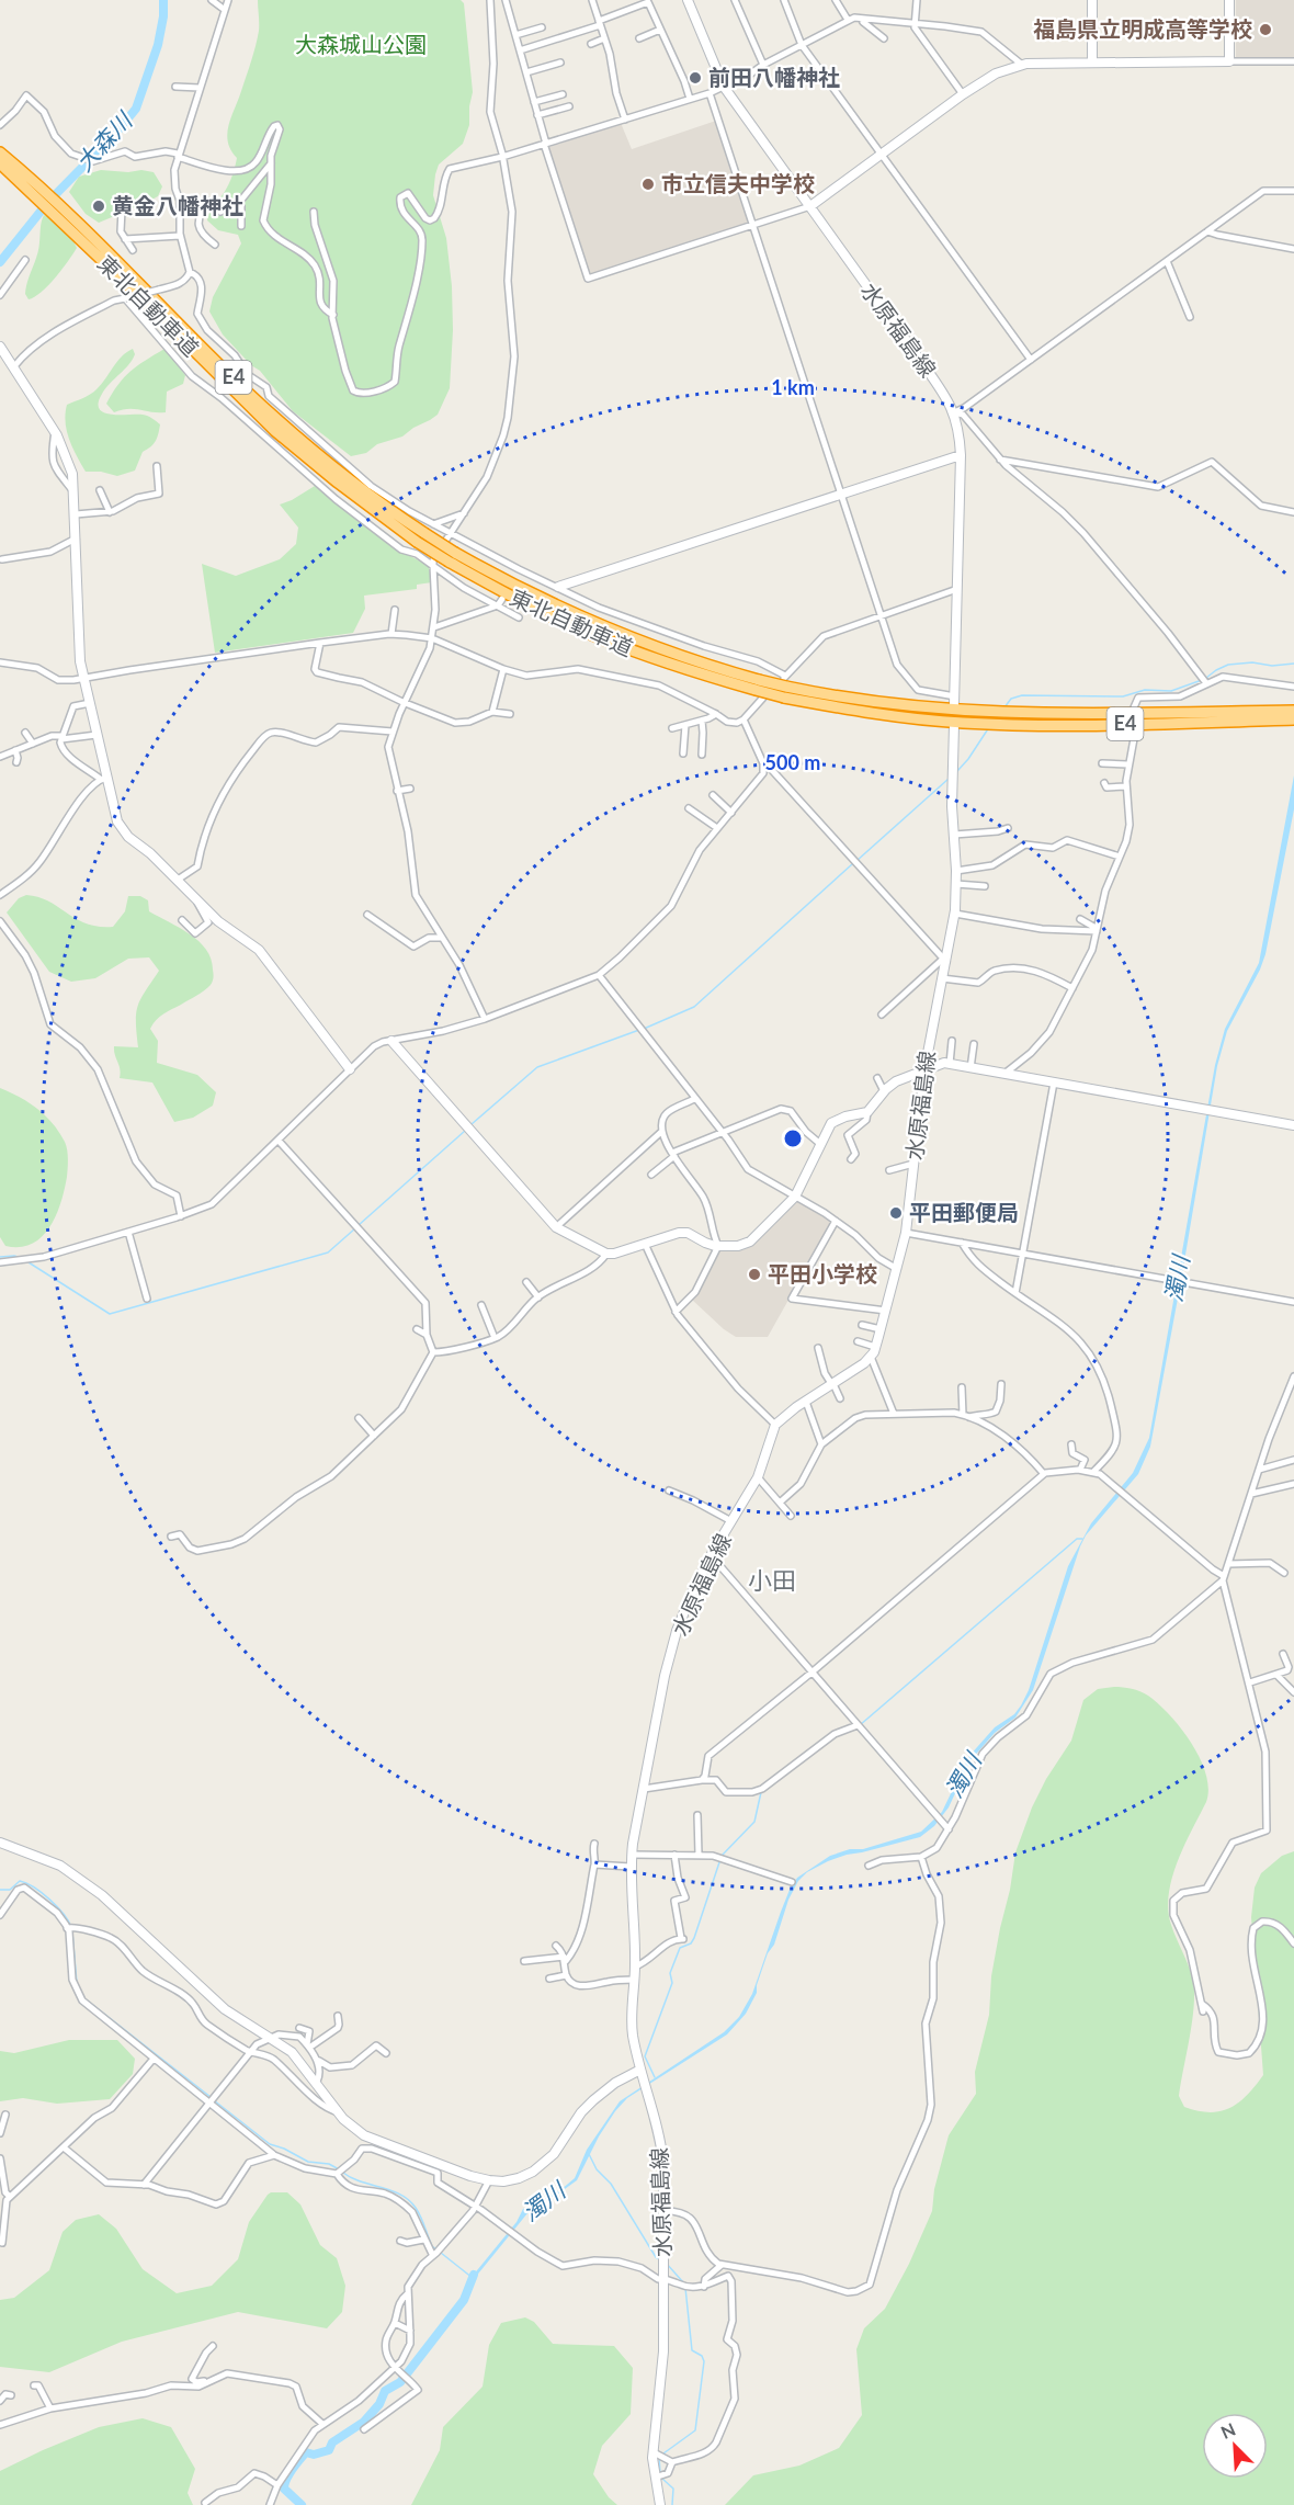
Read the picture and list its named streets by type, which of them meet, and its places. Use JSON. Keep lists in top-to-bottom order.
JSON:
{
  "streets": {
    "highway": ["東北自動車道", "E4"],
    "street": ["水原福島線"]
  },
  "crossings": [
    ["東北自動車道", "水原福島線"]
  ],
  "districts": ["小田"],
  "water": ["大森川", "濁川"],
  "parks": ["大森城山公園"],
  "places": [
    "福島県立明成高等学校",
    "前田八幡神社",
    "市立信夫中学校",
    "黄金八幡神社",
    "平田郵便局",
    "平田小学校"
  ],
  "north": "top left",
  "rings": ["1 km", "500 m"]
}
